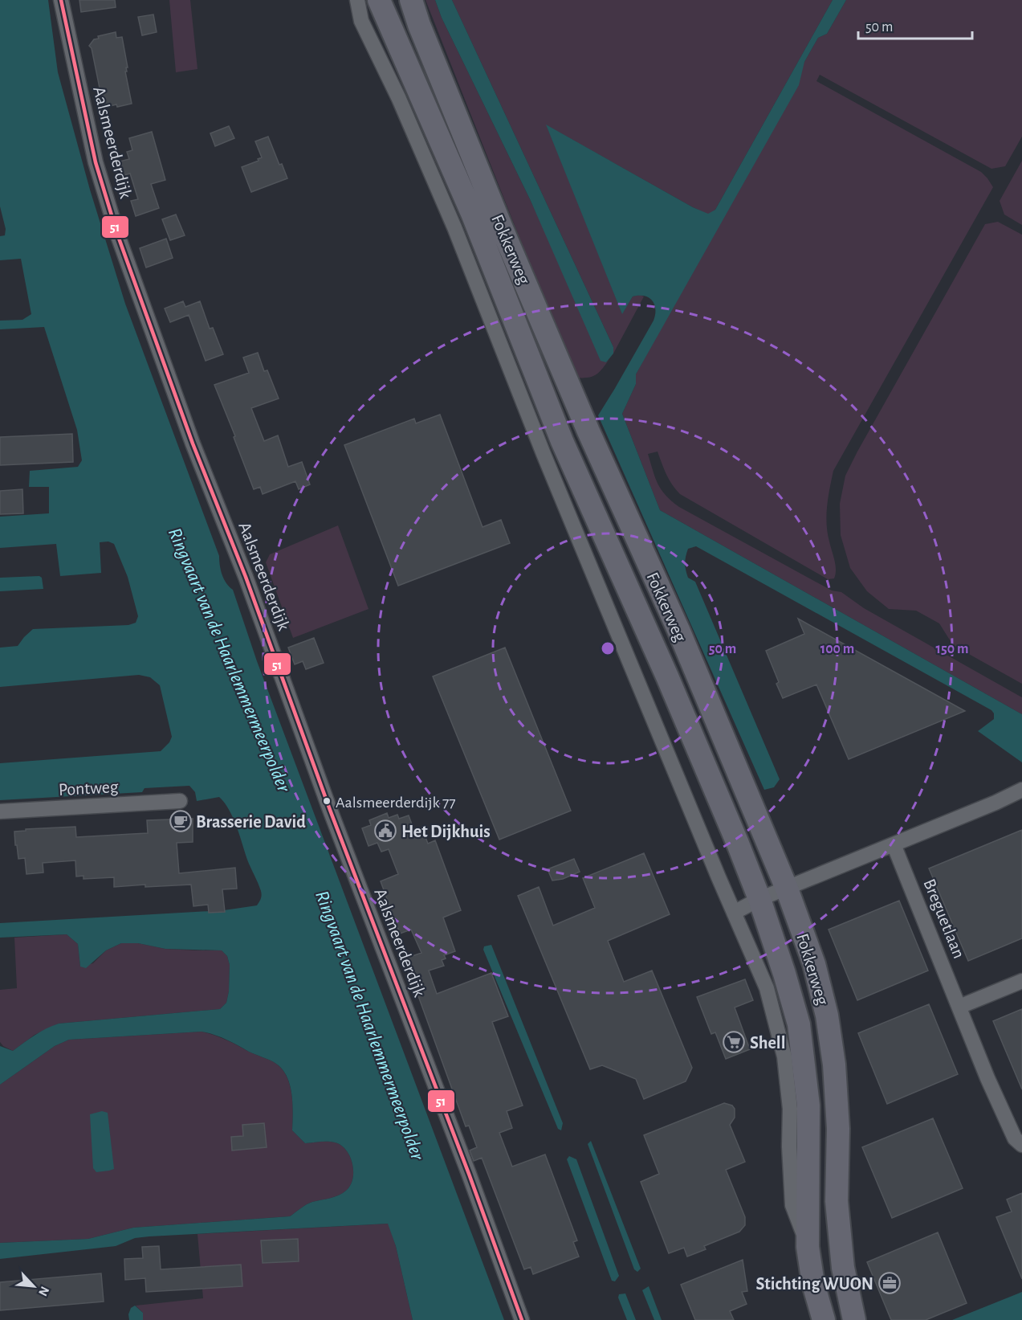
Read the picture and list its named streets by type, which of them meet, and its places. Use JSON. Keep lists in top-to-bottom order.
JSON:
{
  "streets": {
    "main road": ["Fokkerweg"],
    "street": ["Aalsmeerderdijk", "Pontweg", "Breguetlaan"]
  },
  "water": ["Ringvaart van de Haarlemmermeerpolder"],
  "places": {
    "other": ["Aalsmeerderdijk 77"],
    "cafe": ["Brasserie David"],
    "public building": ["Het Dijkhuis"],
    "supermarket": ["Shell"],
    "office": ["Stichting WUON"]
  },
  "lines": ["transit line 51"],
  "scale_bar": "50 m",
  "north": "bottom right",
  "rings": ["50 m", "100 m", "150 m"]
}
